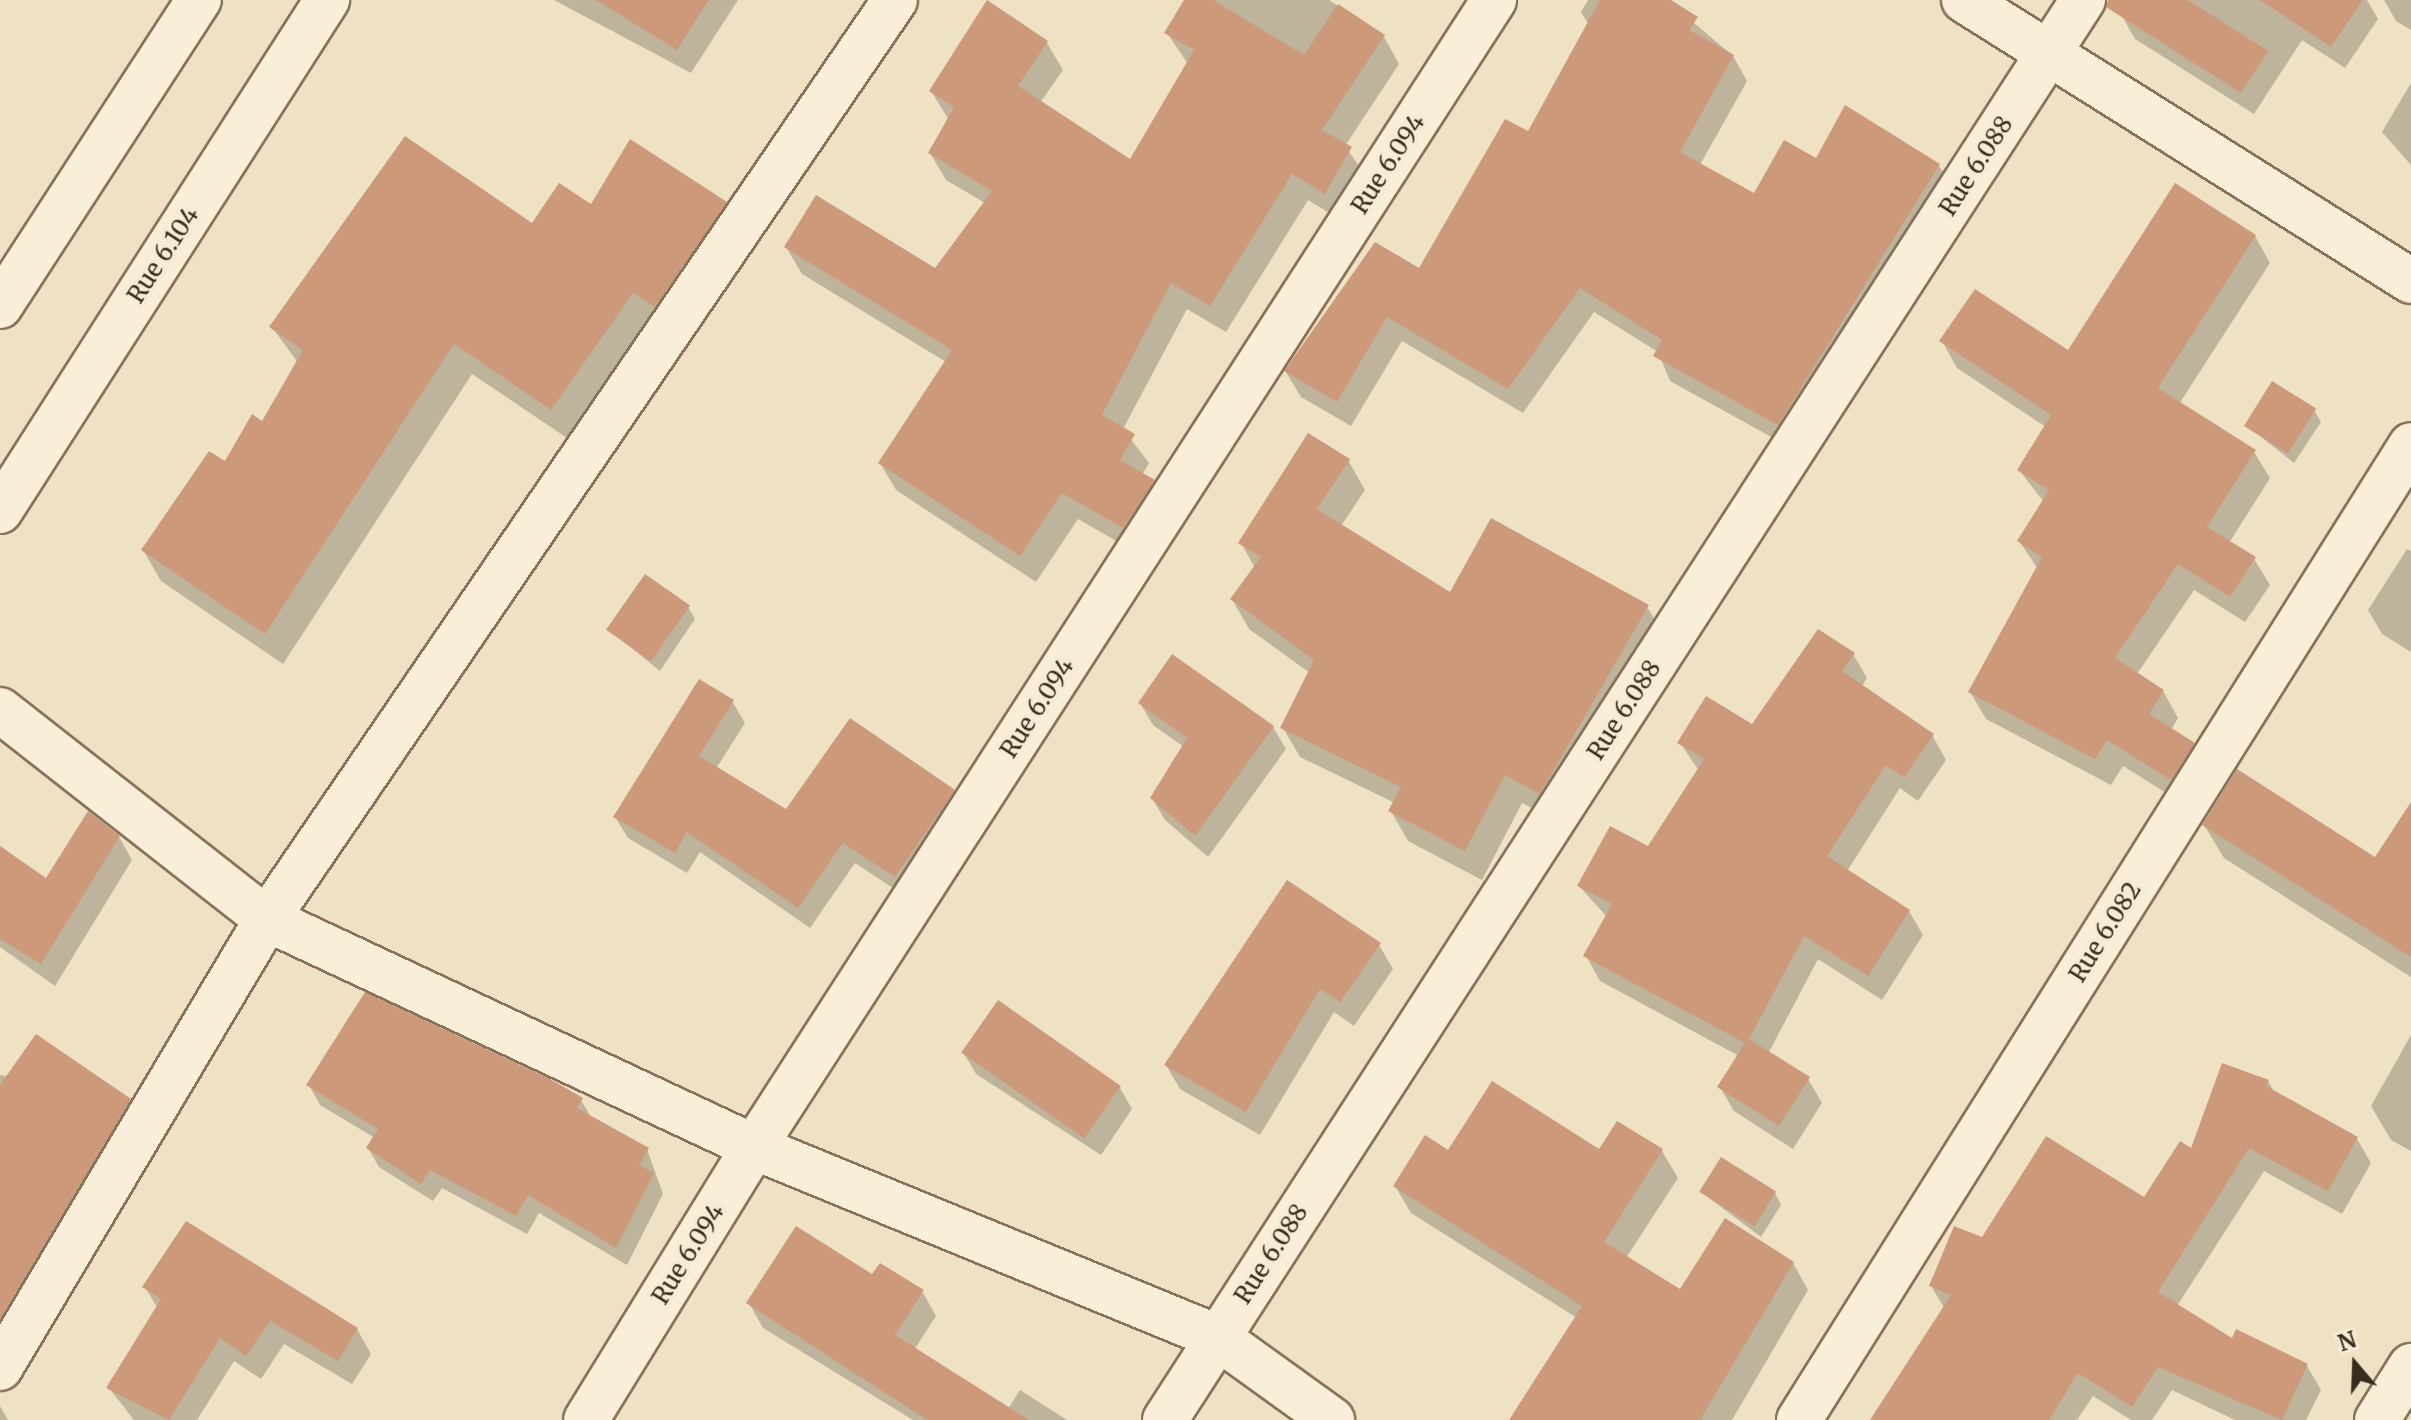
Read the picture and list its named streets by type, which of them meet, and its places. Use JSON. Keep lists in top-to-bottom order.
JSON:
{
  "streets": {
    "street": [
      "Rue 6.094",
      "Rue 6.088",
      "Rue 6.104",
      "Rue 6.082"
    ]
  },
  "north": "top"
}
